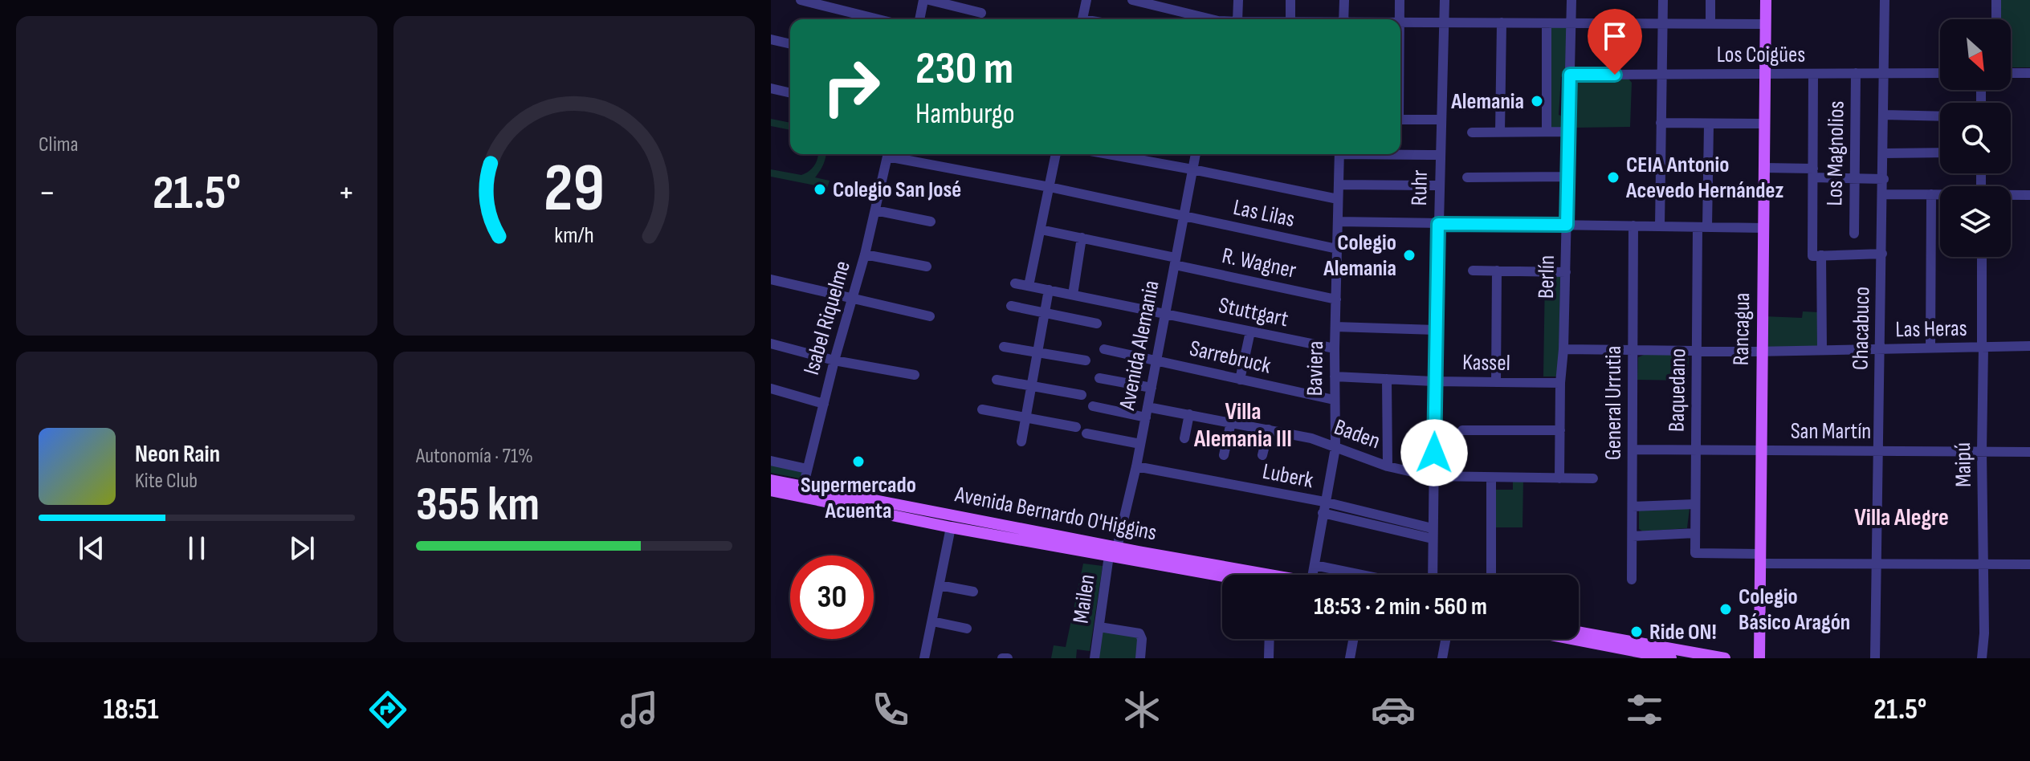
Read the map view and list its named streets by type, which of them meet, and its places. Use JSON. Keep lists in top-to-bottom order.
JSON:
{
  "streets": {
    "main road": ["Rancagua", "Avenida Bernardo O'Higgins"],
    "street": [
      "Los Coigües",
      "Los Magnolios",
      "Ruhr",
      "Las Lilas",
      "R. Wagner",
      "Berlín",
      "Stuttgart",
      "Isabel Riquelme",
      "Chacabuco",
      "Las Heras",
      "Avenida Alemania",
      "Sarrebruck",
      "Kassel",
      "Baviera",
      "Baquedano",
      "General Urrutia",
      "San Martín",
      "Baden",
      "Maipú",
      "Luberk",
      "Mailen"
    ]
  },
  "crossings": [
    ["Los Coigües", "Los Magnolios"],
    ["Los Coigües", "Berlín"],
    ["Los Coigües", "Chacabuco"],
    ["Los Coigües", "Rancagua"],
    ["Ruhr", "Kassel"],
    ["Ruhr", "Baden"],
    ["Ruhr", "Luberk"],
    ["Las Lilas", "Avenida Alemania"],
    ["Las Lilas", "Baviera"],
    ["R. Wagner", "Avenida Alemania"],
    ["R. Wagner", "Baviera"],
    ["Berlín", "Las Heras"],
    ["Berlín", "Kassel"],
    ["Berlín", "Baden"],
    ["Stuttgart", "Avenida Alemania"],
    ["Stuttgart", "Baviera"],
    ["Isabel Riquelme", "Avenida Bernardo O'Higgins"],
    ["Chacabuco", "Las Heras"],
    ["Chacabuco", "San Martín"],
    ["Rancagua", "Las Heras"],
    ["Rancagua", "Baquedano"],
    ["Rancagua", "San Martín"],
    ["Las Heras", "Baquedano"],
    ["Las Heras", "General Urrutia"],
    ["Las Heras", "Maipú"],
    ["Avenida Alemania", "Sarrebruck"],
    ["Avenida Alemania", "Baden"],
    ["Avenida Alemania", "Luberk"],
    ["Avenida Alemania", "Avenida Bernardo O'Higgins"],
    ["Avenida Alemania", "Mailen"],
    ["Sarrebruck", "Baviera"],
    ["Kassel", "Baviera"],
    ["Baviera", "Baden"],
    ["Baviera", "Luberk"],
    ["Baquedano", "San Martín"],
    ["General Urrutia", "San Martín"],
    ["San Martín", "Maipú"],
    ["Avenida Bernardo O'Higgins", "Mailen"]
  ],
  "districts": ["Villa Alemania III", "Villa Alegre"],
  "places": [
    "Alemania",
    "CEIA Antonio Acevedo Hernández",
    "Colegio San José",
    "Colegio Alemania",
    "Supermercado Acuenta",
    "Colegio Básico Aragón",
    "Ride ON!"
  ],
  "north": "bottom right",
  "page": {
    "tile": [
      "Clima",
      ["Autonomía · 71%", "355 km"]
    ],
    "turn": ["230 m", "Hamburgo"],
    "heat": ["−", "21.5°", "+"],
    "song": ["Neon Rain", "Kite Club"],
    "limit": "30",
    "trip": "18:53 · 2 min · 560 m",
    "tabs": ["18:51", "21.5°"],
    "gauge": ["29", "km/h"]
  }
}
